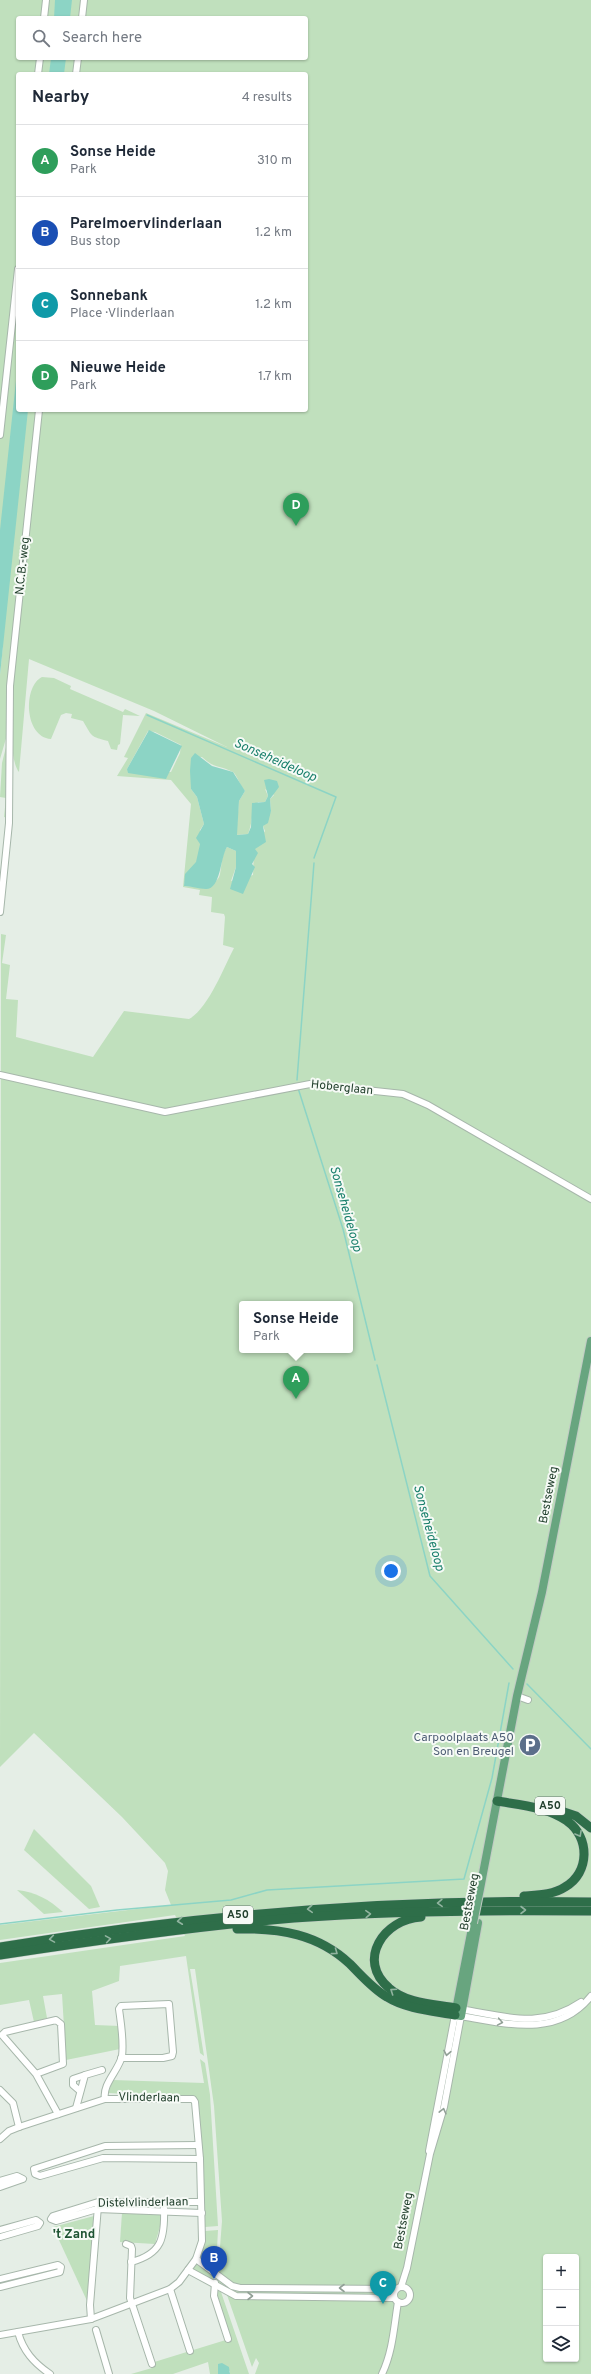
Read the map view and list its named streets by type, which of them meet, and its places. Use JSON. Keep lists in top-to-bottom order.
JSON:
{
  "streets": {
    "highway": ["A50"],
    "main road": ["Bestseweg"],
    "street": [
      "N.C.B.-weg",
      "Hoberglaan",
      "Vlinderlaan",
      "Distelvlinderlaan"
    ]
  },
  "crossings": [
    ["Bestseweg", "A50"],
    ["Vlinderlaan", "Distelvlinderlaan"]
  ],
  "districts": ["'t Zand"],
  "water": ["Sonseheideloop"],
  "places": {
    "parking": ["Carpoolplaats A50 Son en Breugel"]
  },
  "page": {
    "search": "Search here",
    "heading": ["Nearby", "4 results"],
    "list": [
      {
        "mark": "A",
        "name": "Sonse Heide",
        "note": "Park",
        "value": "310 m"
      },
      {
        "mark": "B",
        "name": "Parelmoervlinderlaan",
        "note": "Bus stop",
        "value": "1.2 km"
      },
      {
        "mark": "C",
        "name": "Sonnebank",
        "note": "Place · Vlinderlaan",
        "value": "1.2 km"
      },
      {
        "mark": "D",
        "name": "Nieuwe Heide",
        "note": "Park",
        "value": "1.7 km"
      }
    ],
    "pins": [
      "D",
      "A",
      "B",
      "C"
    ],
    "popup": ["Sonse Heide", "Park"],
    "map_buttons": ["+", "−"]
  }
}
